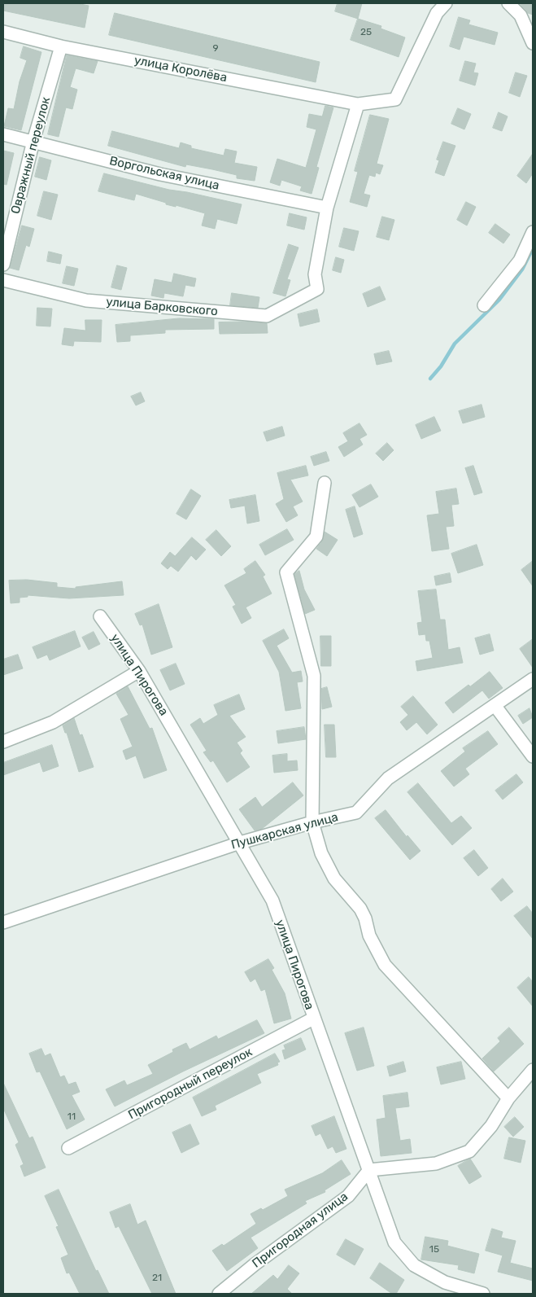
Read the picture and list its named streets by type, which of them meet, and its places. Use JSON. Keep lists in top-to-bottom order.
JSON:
{
  "streets": {
    "street": [
      "улица Королёва",
      "Овражный переулок",
      "Воргольская улица",
      "улица Барковского",
      "улица Пирогова",
      "Пушкарская улица",
      "Пригородный переулок",
      "Пригородная улица"
    ]
  },
  "crossings": [
    ["улица Королёва", "Овражный переулок"],
    ["Овражный переулок", "Воргольская улица"],
    ["Воргольская улица", "улица Барковского"],
    ["улица Пирогова", "Пушкарская улица"],
    ["улица Пирогова", "Пригородный переулок"],
    ["улица Пирогова", "Пригородная улица"]
  ],
  "house_numbers": [
    "25",
    "9",
    "11",
    "15",
    "21"
  ]
}
